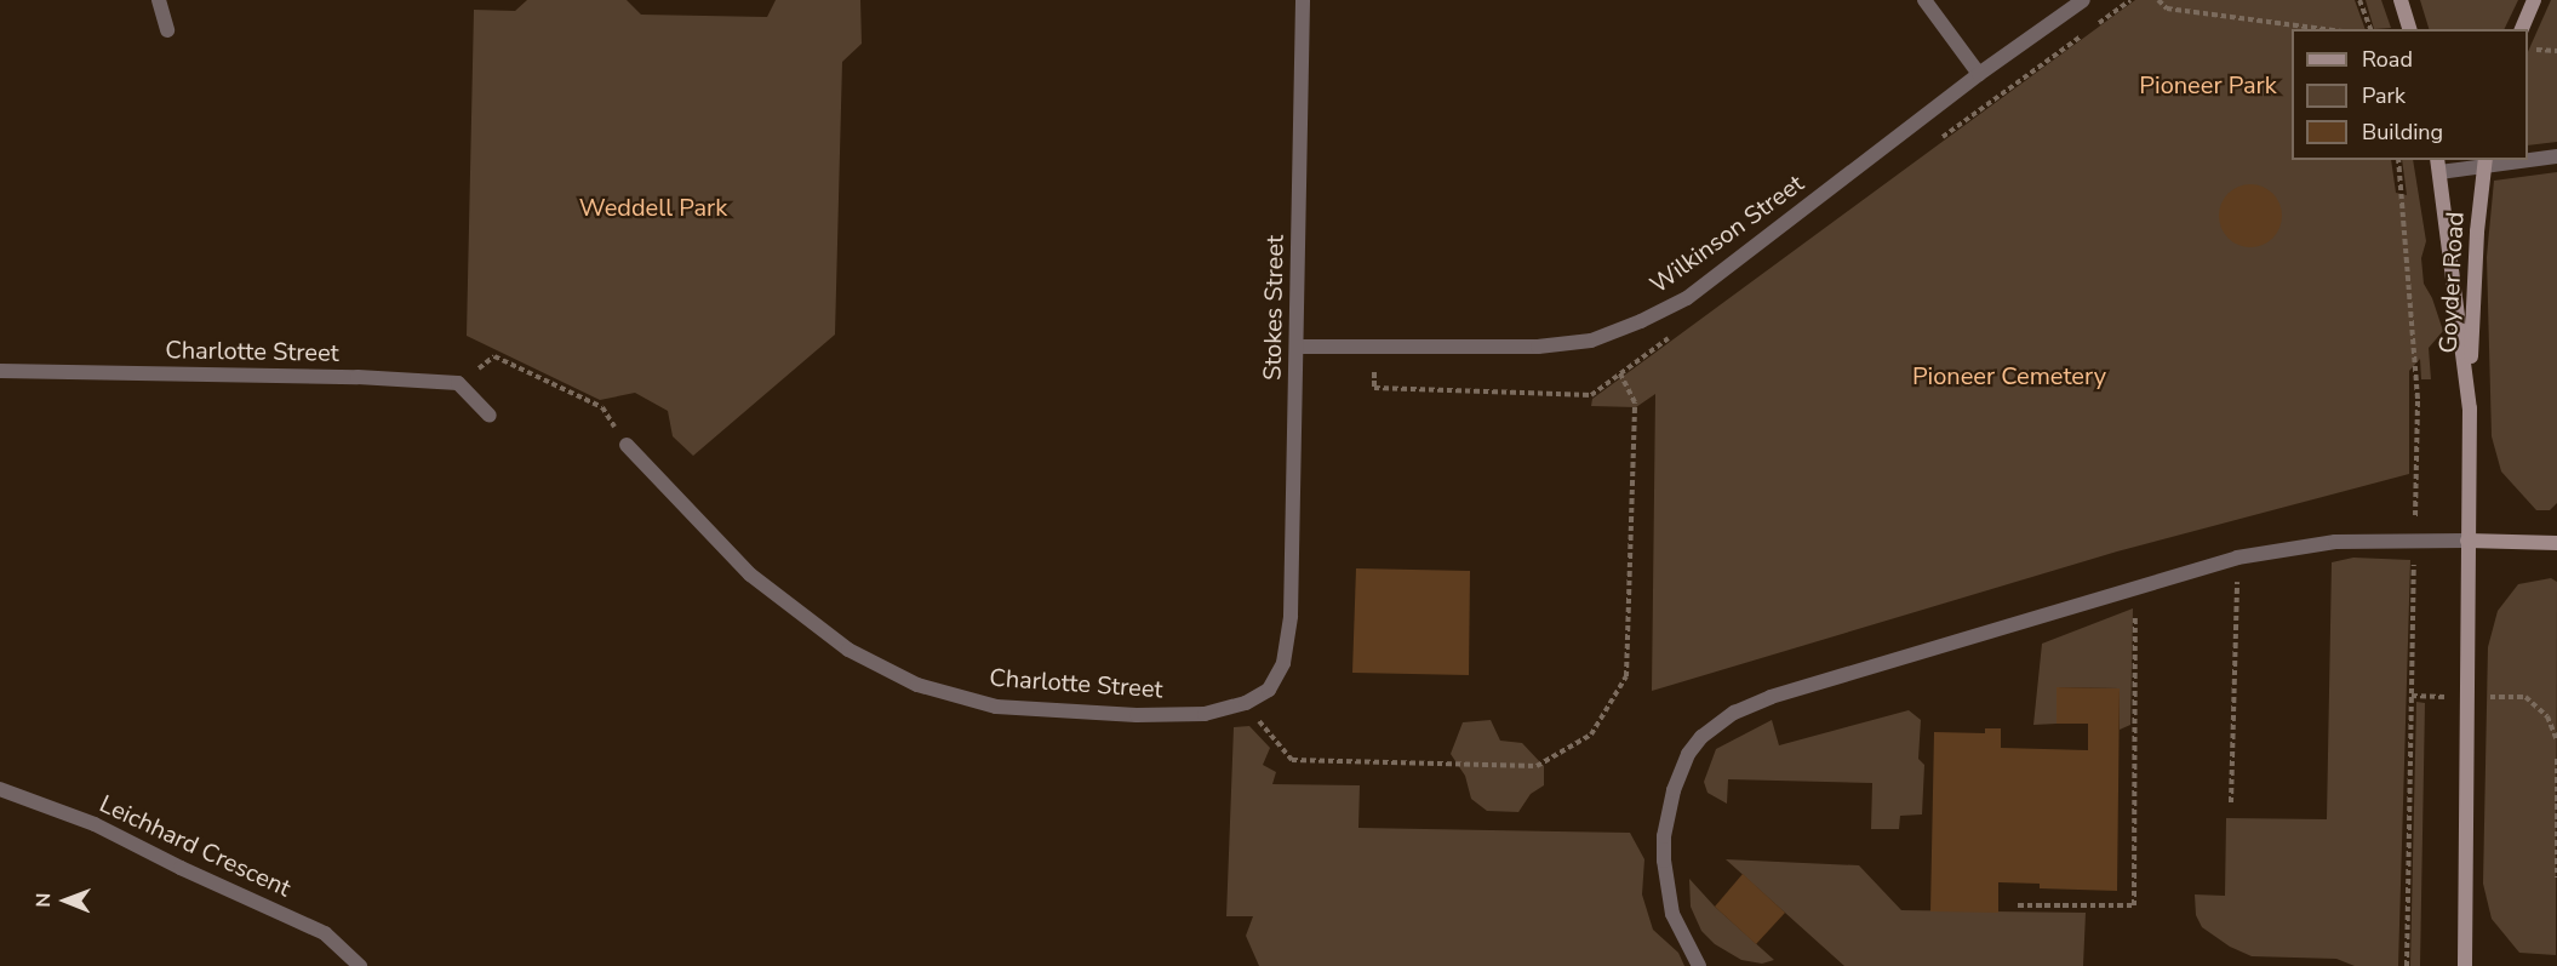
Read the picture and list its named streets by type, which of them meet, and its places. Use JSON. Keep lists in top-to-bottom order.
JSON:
{
  "streets": {
    "street": [
      "Wilkinson Street",
      "Goyder Road",
      "Stokes Street",
      "Charlotte Street",
      "Leichhard Crescent"
    ]
  },
  "crossings": [
    ["Wilkinson Street", "Stokes Street"],
    ["Stokes Street", "Charlotte Street"]
  ],
  "parks": ["Pioneer Park", "Weddell Park", "Pioneer Cemetery"],
  "legend": ["Road", "Park", "Building"],
  "north": "left"
}
